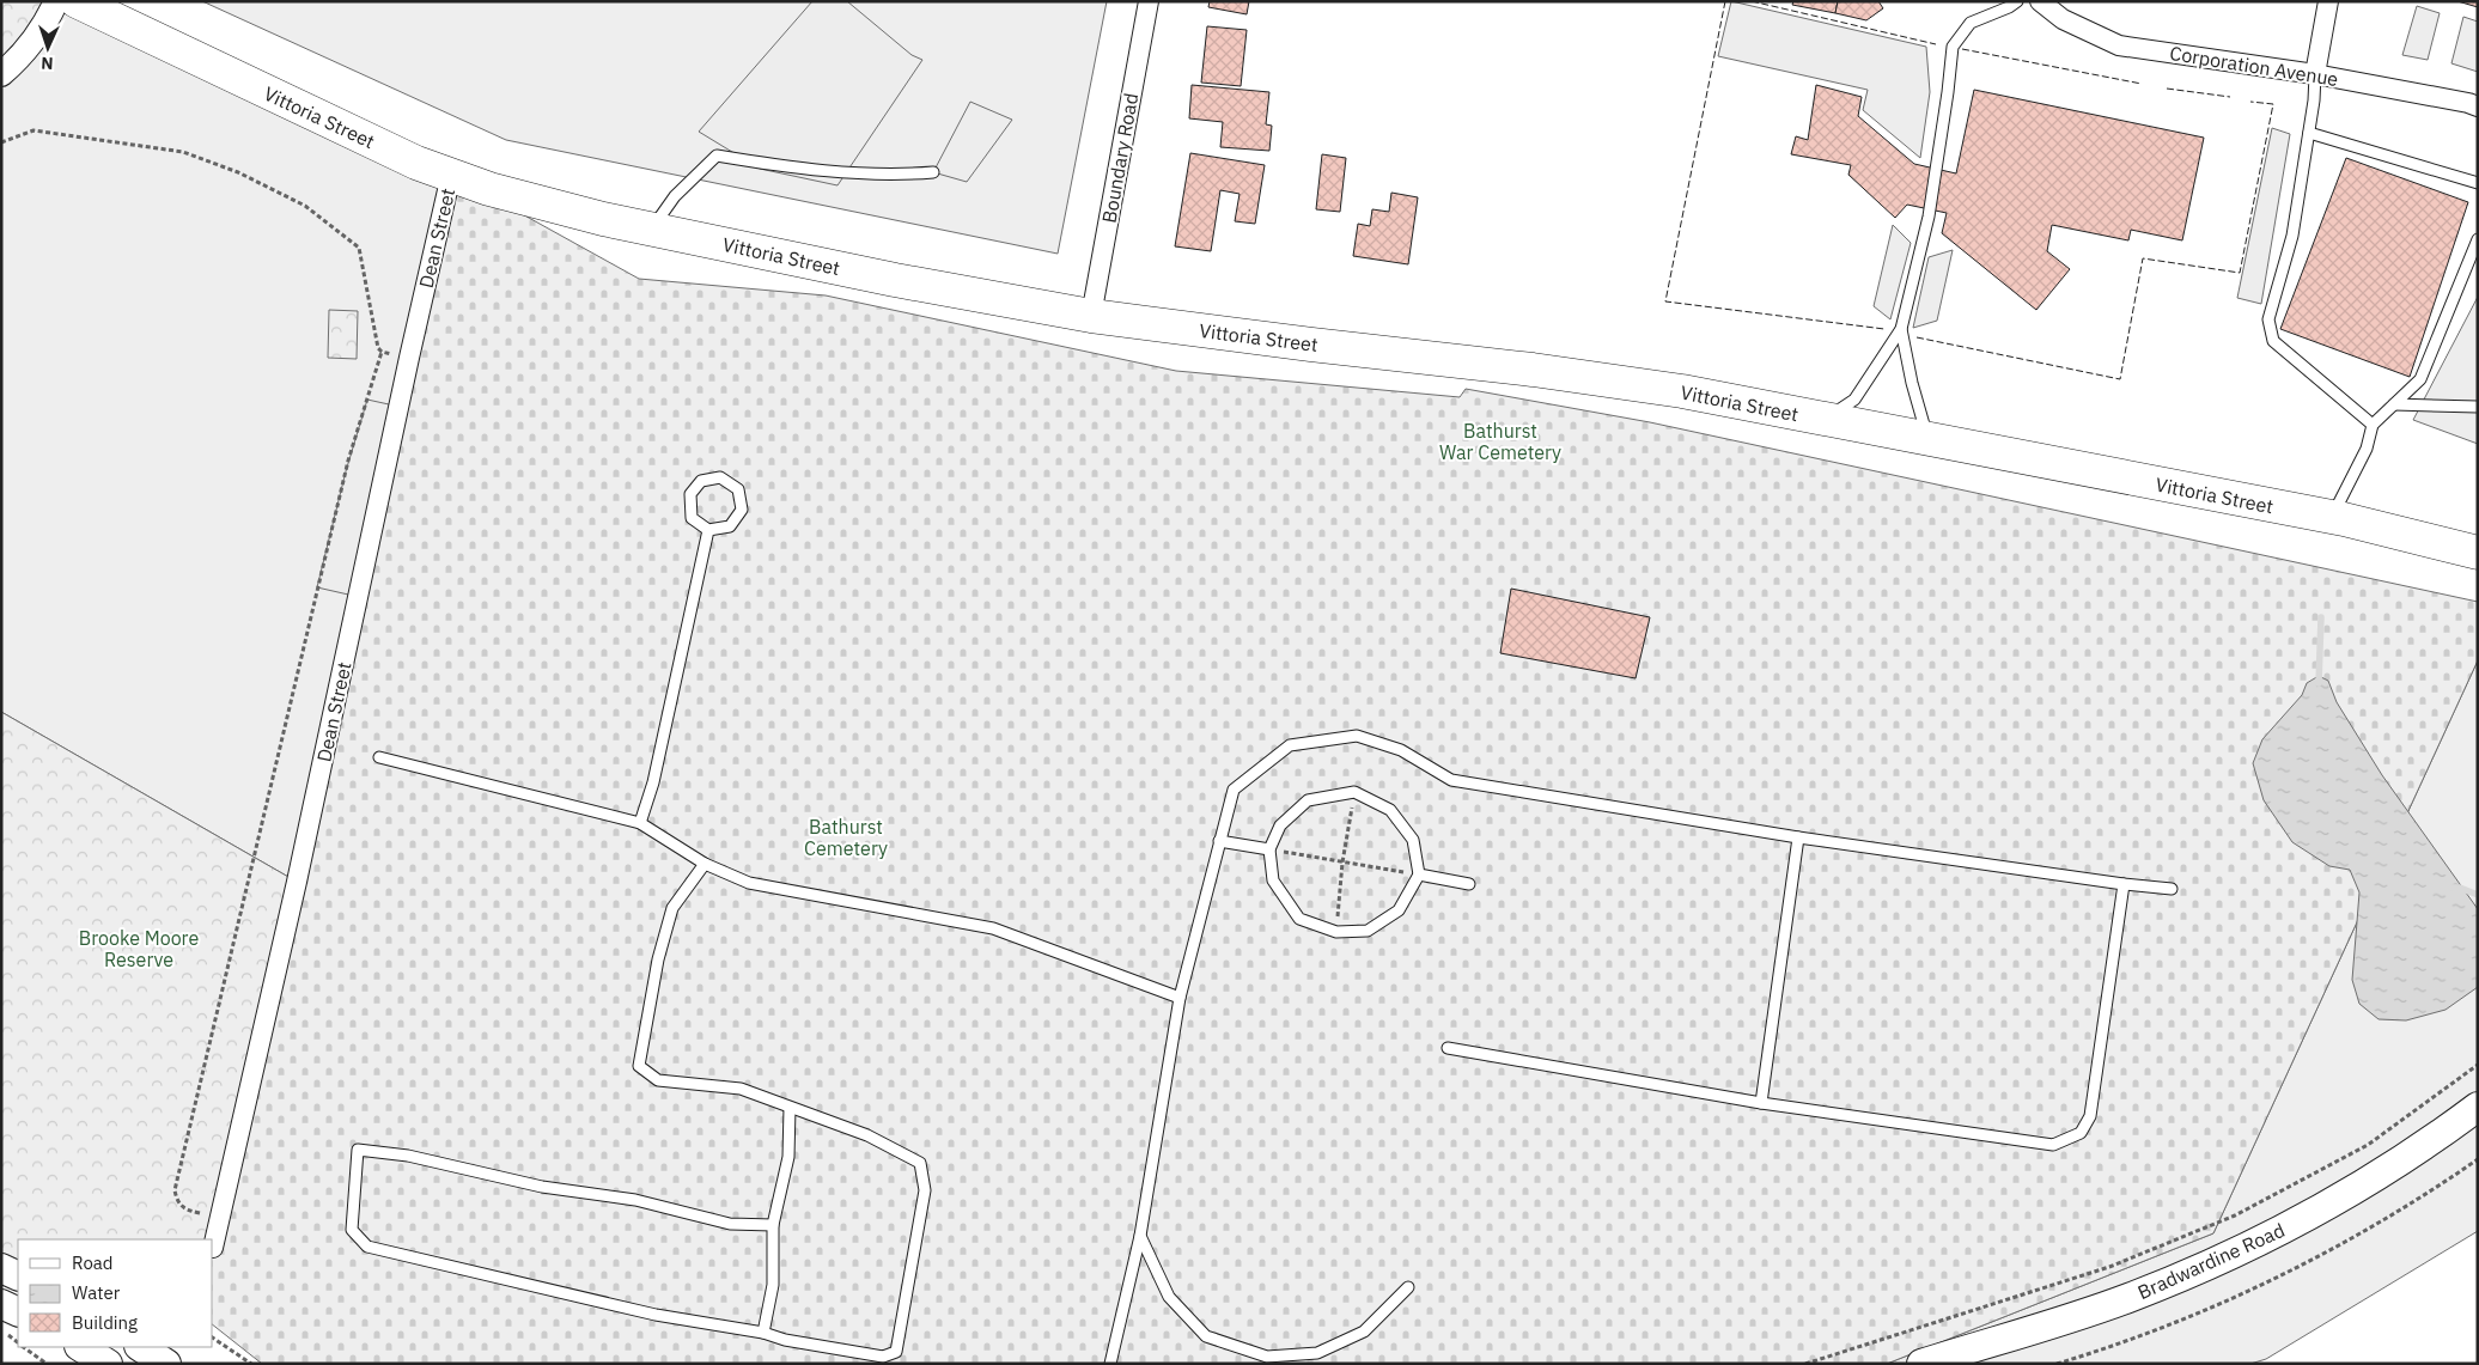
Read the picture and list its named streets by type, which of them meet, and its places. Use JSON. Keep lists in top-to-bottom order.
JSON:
{
  "streets": {
    "highway": ["Vittoria Street"],
    "main road": ["Bradwardine Road"],
    "street": ["Corporation Avenue", "Boundary Road", "Dean Street"]
  },
  "crossings": [
    ["Vittoria Street", "Boundary Road"],
    ["Vittoria Street", "Dean Street"]
  ],
  "parks": ["Bathurst War Cemetery", "Bathurst Cemetery", "Brooke Moore Reserve"],
  "legend": ["Road", "Water", "Building"],
  "north": "bottom"
}
